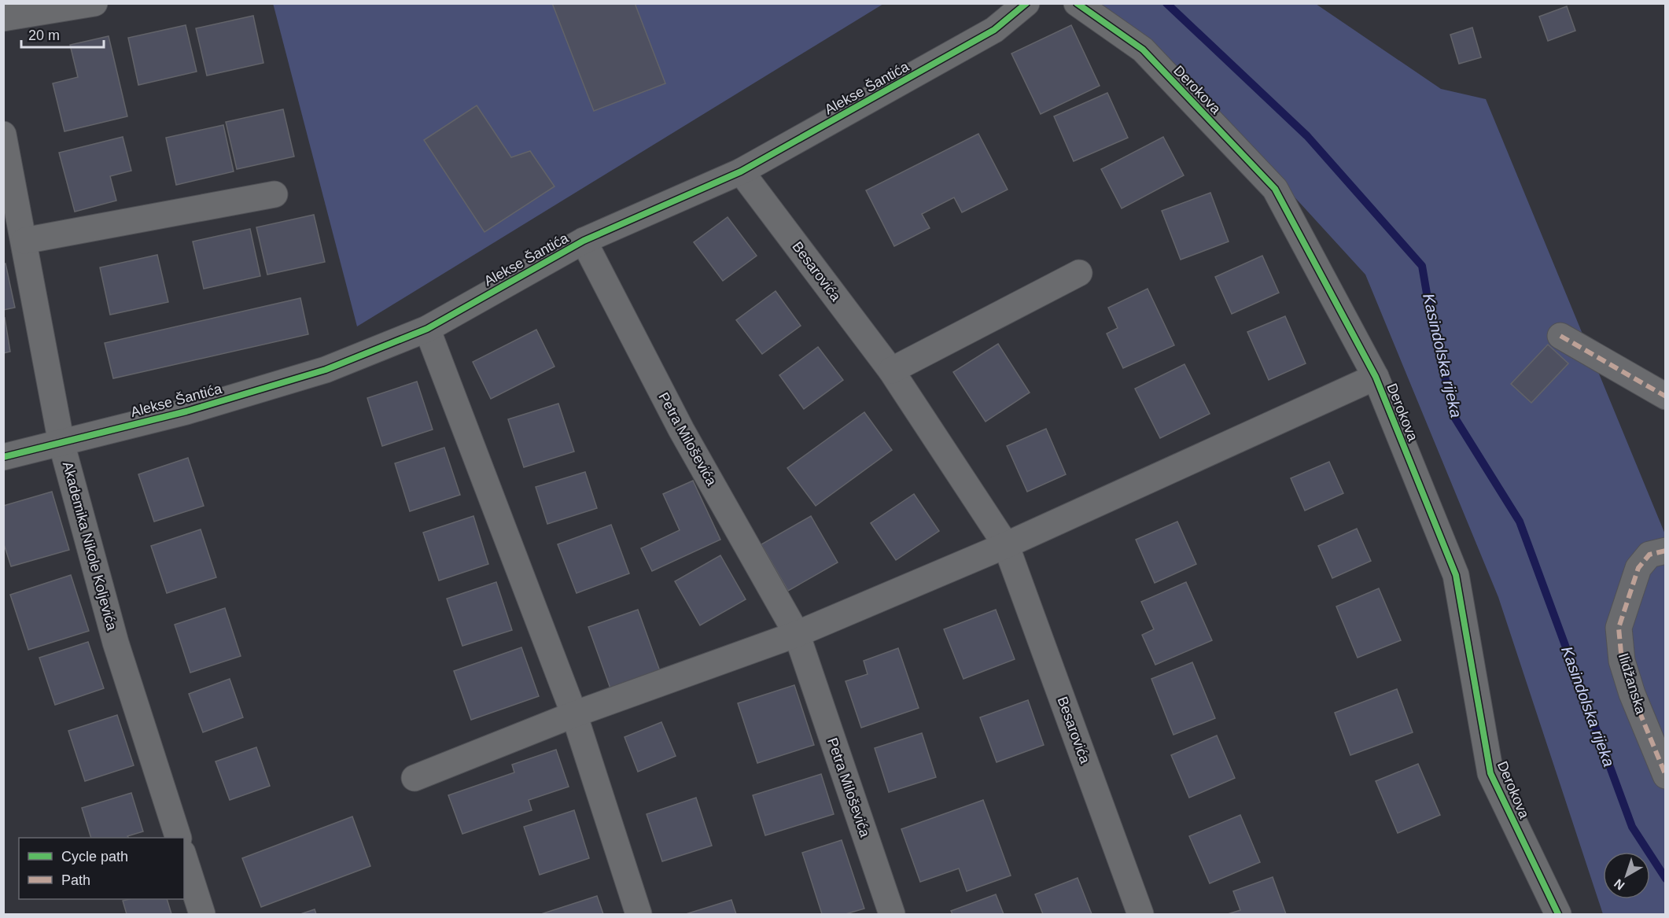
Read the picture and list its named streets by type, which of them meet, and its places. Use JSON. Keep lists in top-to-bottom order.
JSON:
{
  "streets": {
    "street": [
      "Alekse Šantića",
      "Derokova",
      "Besarovića",
      "Petra Miloševića",
      "Akademika Nikole Koljevića",
      "Ilidžanska"
    ]
  },
  "crossings": [
    ["Alekse Šantića", "Besarovića"],
    ["Alekse Šantića", "Petra Miloševića"],
    ["Alekse Šantića", "Akademika Nikole Koljevića"],
    ["Derokova", "Besarovića"]
  ],
  "water": ["Kasindolska rijeka"],
  "legend": ["Cycle path", "Path"],
  "scale_bar": "20 m",
  "north": "bottom left"
}
